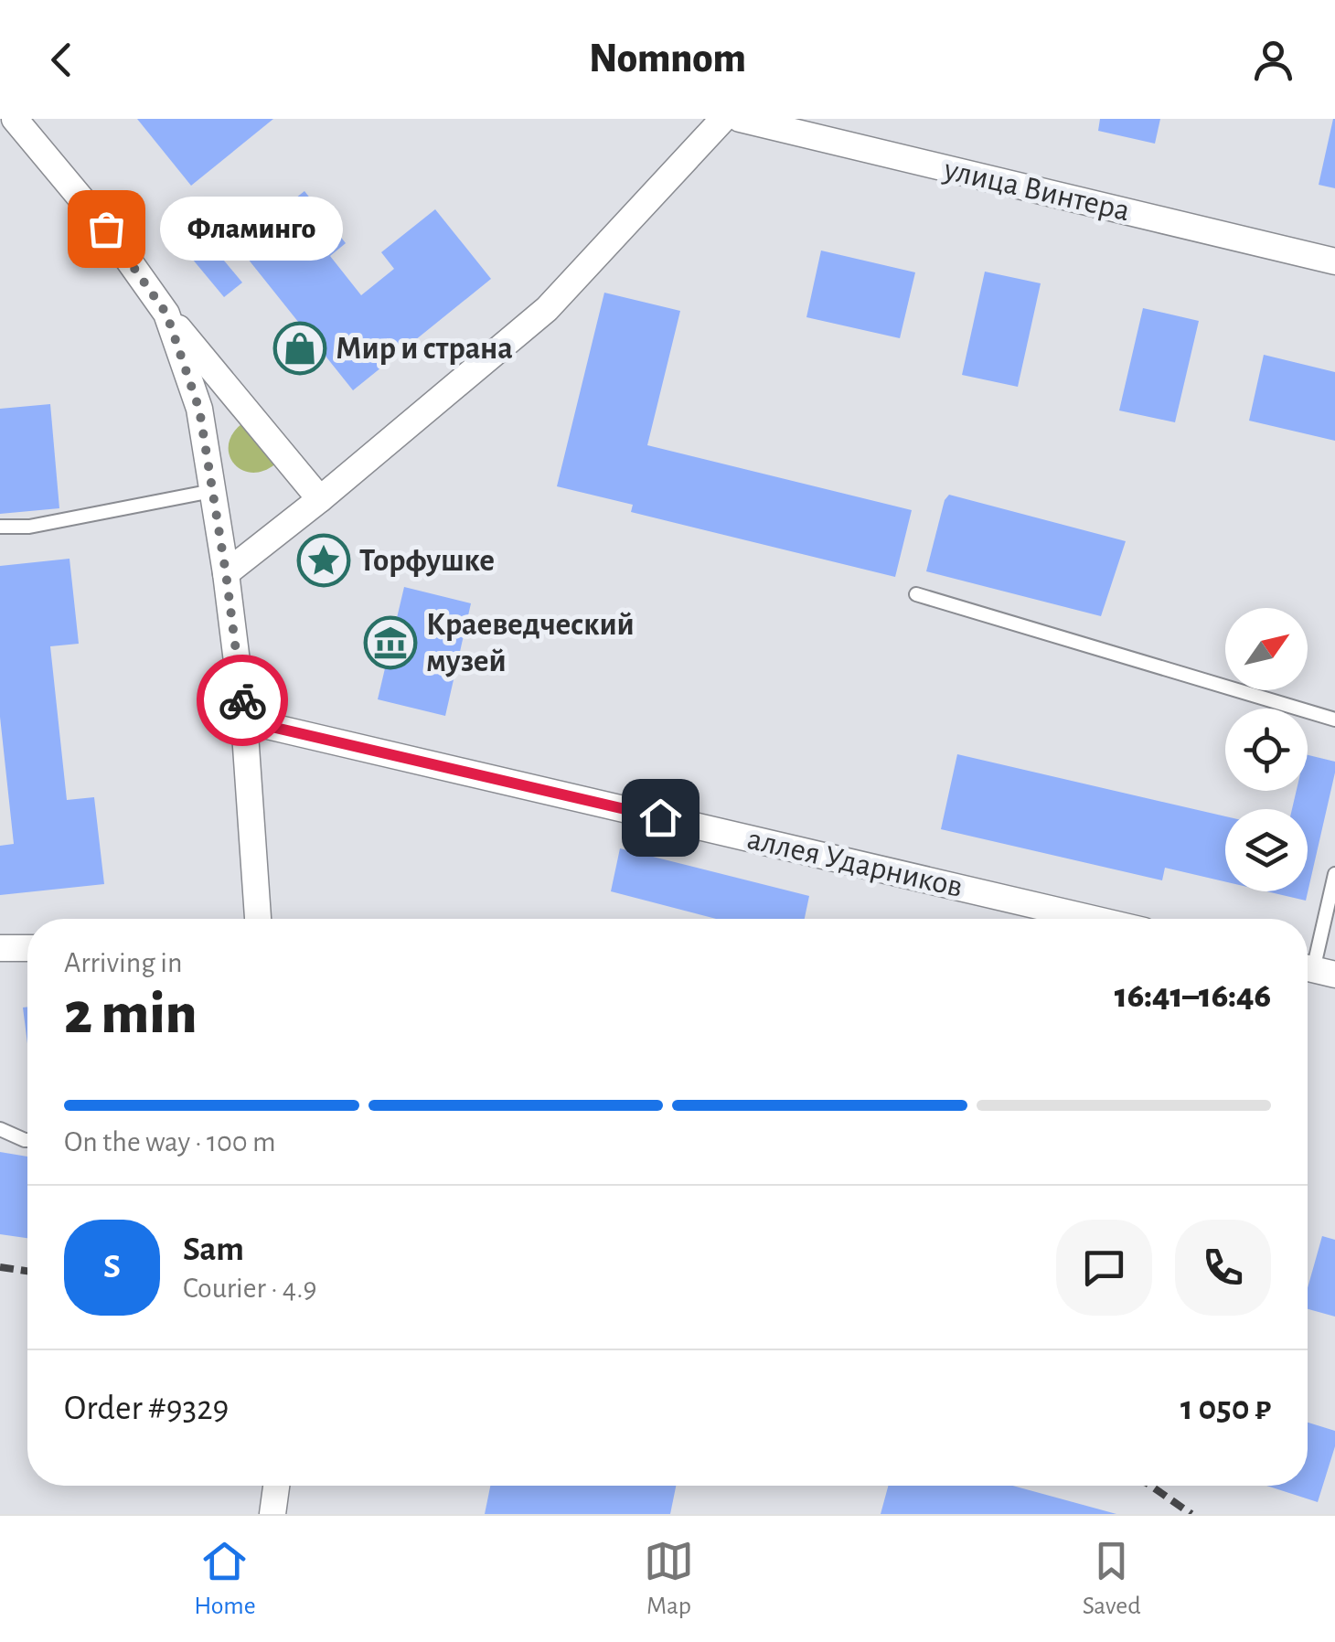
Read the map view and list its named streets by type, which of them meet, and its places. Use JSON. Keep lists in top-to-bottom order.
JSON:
{
  "streets": {
    "street": ["улица Винтера", "аллея Ударников"]
  },
  "places": {
    "other": ["Фламинго"],
    "shop": ["Мир и страна"],
    "place": ["Торфушке"],
    "museum": ["Краеведческий музей"]
  },
  "north": "top right",
  "page": {
    "header": "Nomnom",
    "bubble": "Фламинго",
    "heading": ["2 min", "Arriving in", "16:41–16:46"],
    "panel": [
      "Sam",
      "Courier · 4.9",
      "Order #9329",
      "1 050 ₽"
    ],
    "bar": "On the way · 100 m",
    "round": "S",
    "tabs": ["Home", "Map", "Saved"]
  }
}
